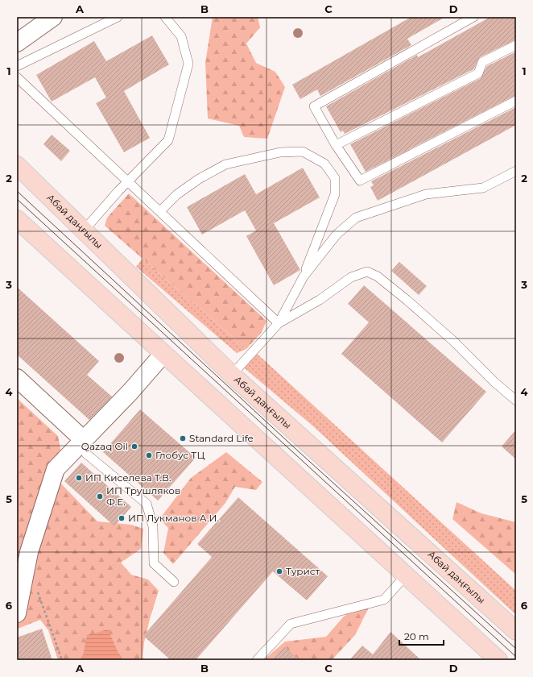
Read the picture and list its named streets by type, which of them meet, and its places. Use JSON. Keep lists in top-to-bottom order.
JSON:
{
  "streets": {
    "main road": ["Абай даңғылы"]
  },
  "places": [
    "Standard Life",
    "Qazaq Oil",
    "Глобус ТЦ",
    "ИП Киселева Т.В.",
    "ИП Трушляков Ф.Е.",
    "ИП Лукманов А.И.",
    "Турист"
  ],
  "scale_bar": "20 m",
  "grid": {
    "columns": [
      "A",
      "B",
      "C",
      "D"
    ],
    "rows": [
      "1",
      "2",
      "3",
      "4",
      "5",
      "6"
    ]
  }
}
